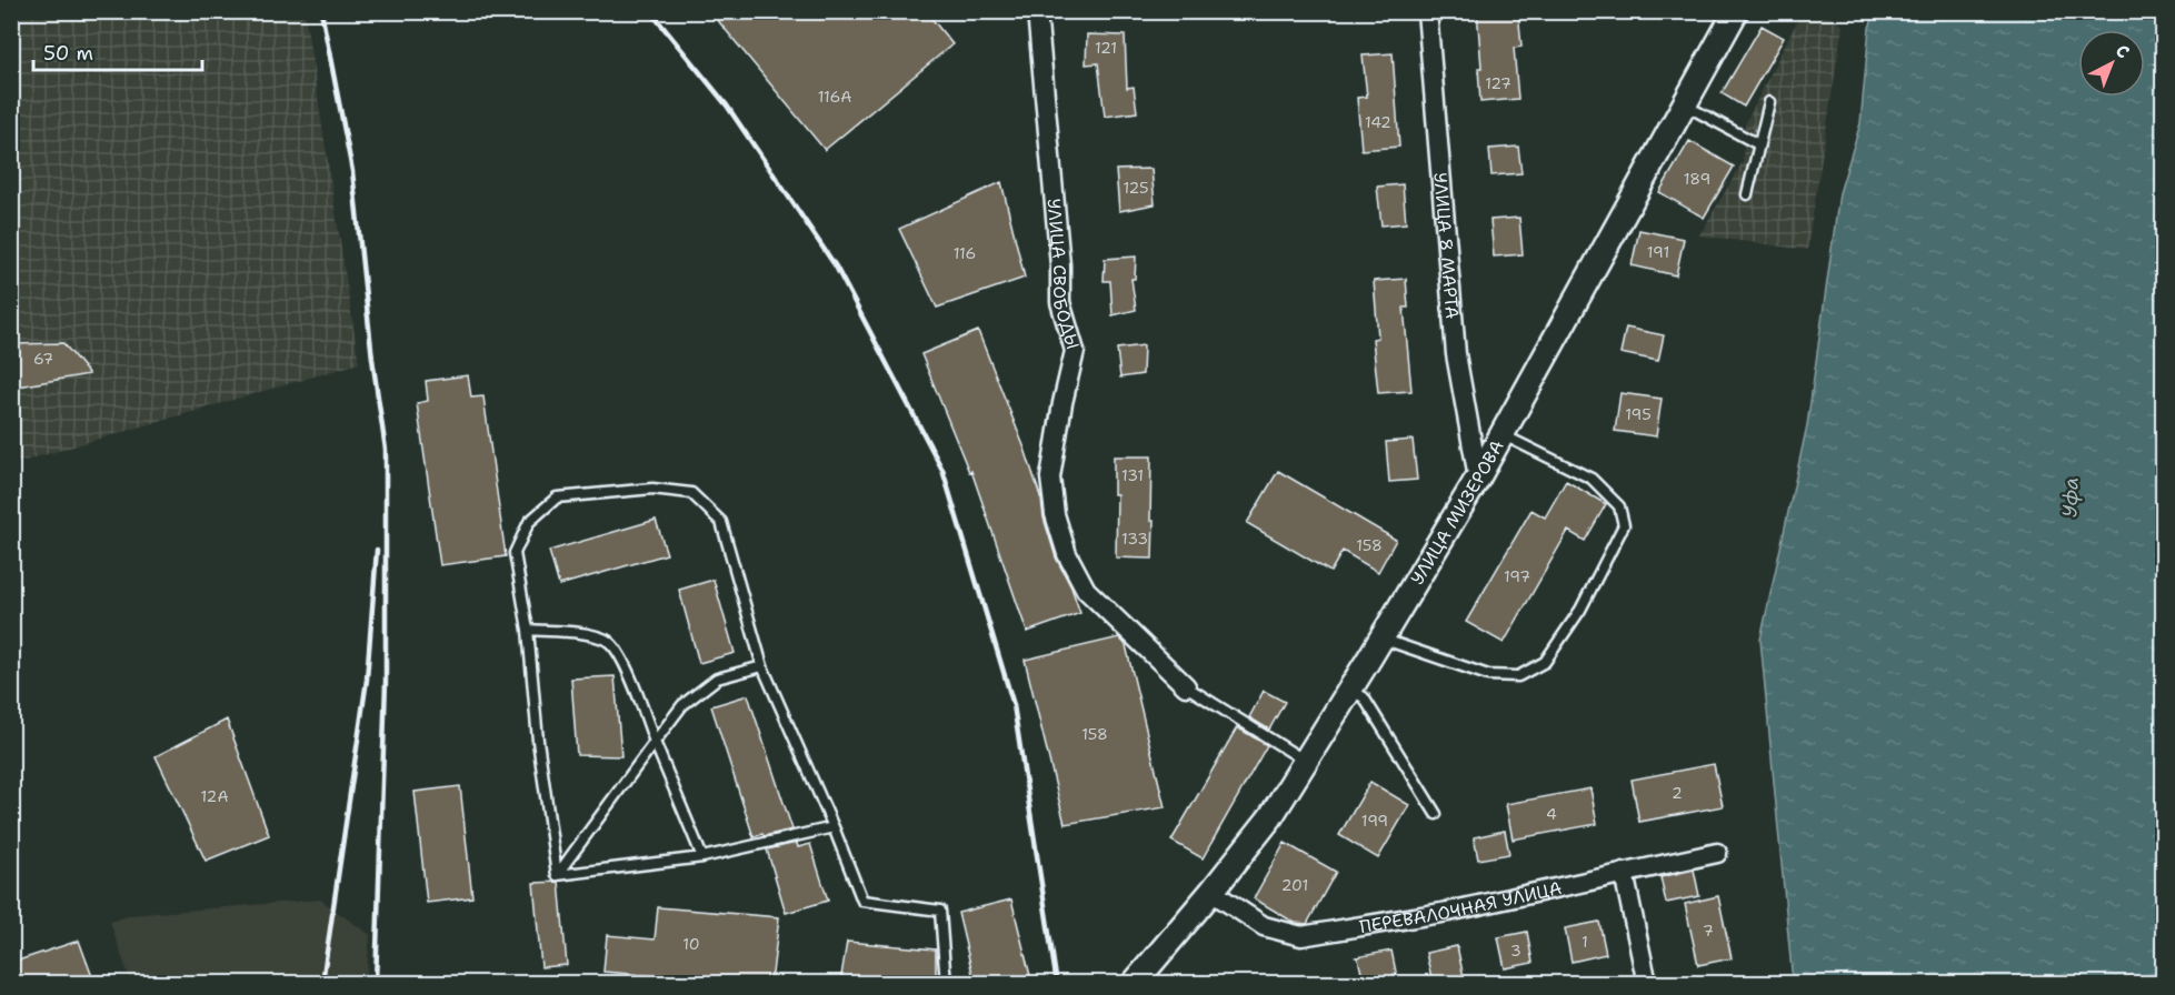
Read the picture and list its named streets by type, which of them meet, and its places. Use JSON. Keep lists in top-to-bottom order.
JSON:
{
  "streets": {
    "street": [
      "УЛИЦА 8 МАРТА",
      "УЛИЦА СВОБОДЫ",
      "УЛИЦА МИЗЕРОВА",
      "ПЕРЕВАЛОЧНАЯ УЛИЦА"
    ]
  },
  "crossings": [
    ["УЛИЦА 8 МАРТА", "УЛИЦА МИЗЕРОВА"],
    ["УЛИЦА МИЗЕРОВА", "ПЕРЕВАЛОЧНАЯ УЛИЦА"]
  ],
  "water": ["Уфа"],
  "house_numbers": [
    "121",
    "127",
    "116А",
    "142",
    "189",
    "125",
    "191",
    "116",
    "67",
    "195",
    "131",
    "133",
    "158",
    "197",
    "158",
    "2",
    "12А",
    "4",
    "199",
    "201",
    "7",
    "1",
    "10",
    "3"
  ],
  "scale_bar": "50 m",
  "north": "top right"
}
